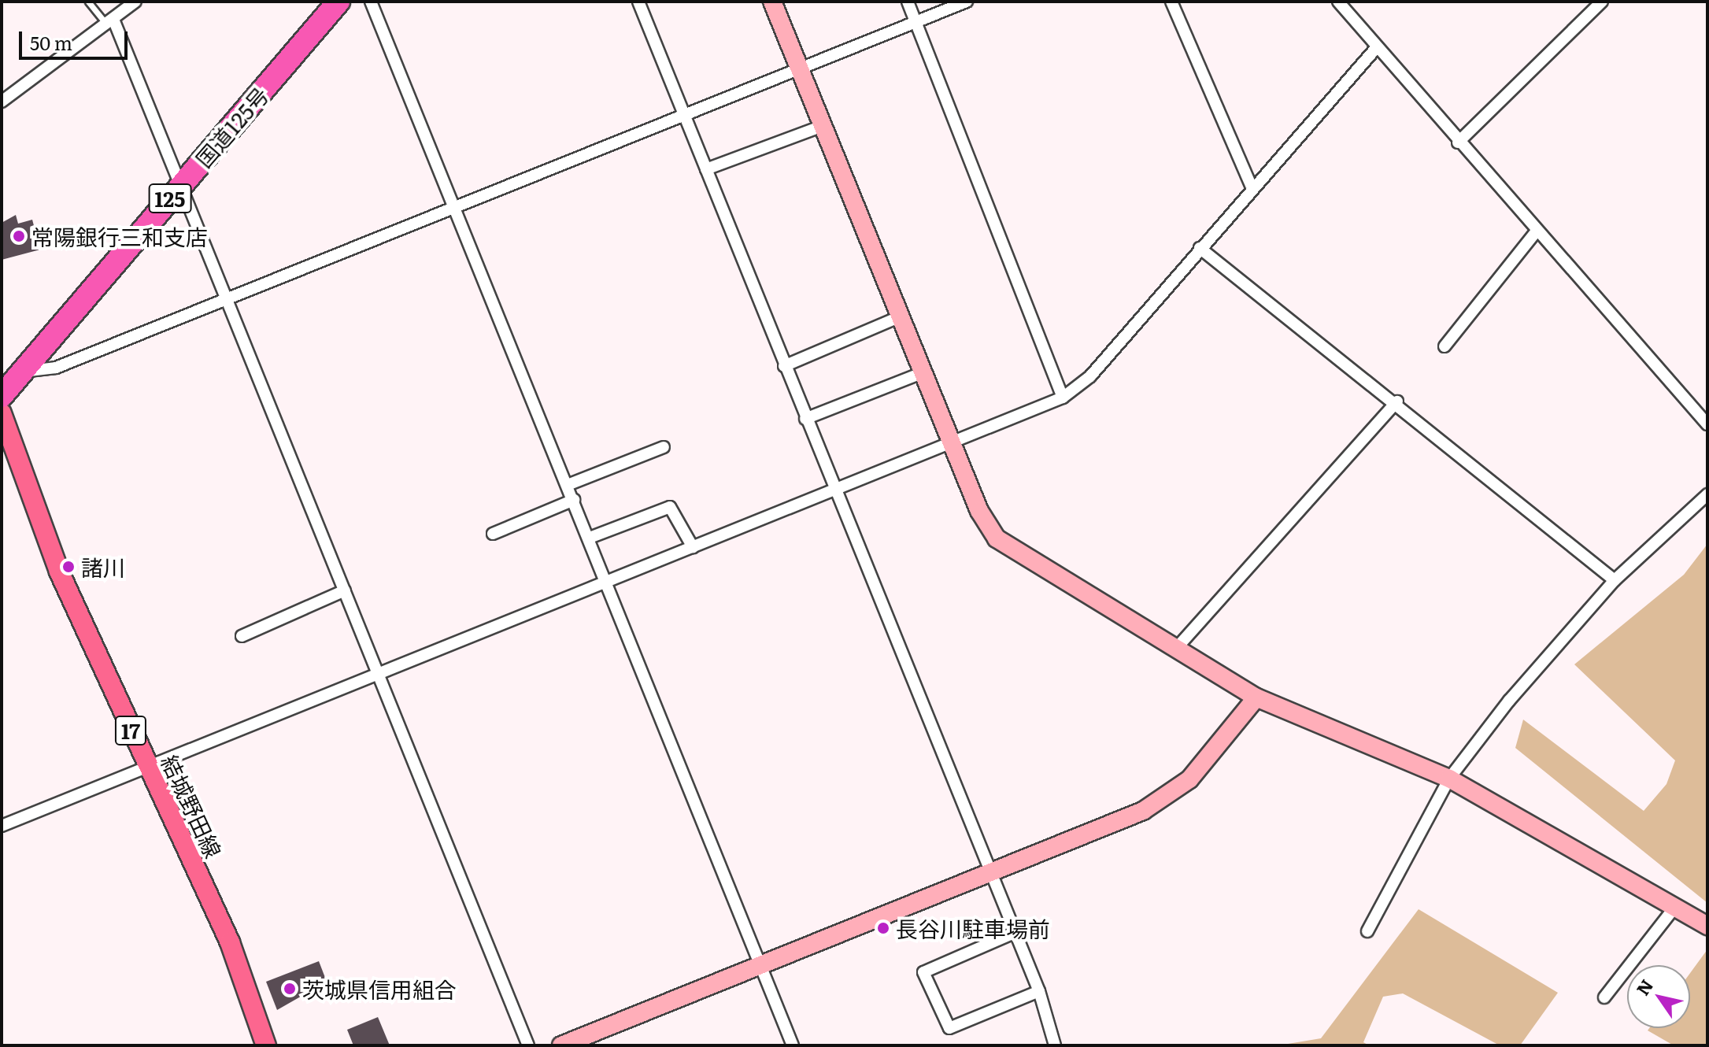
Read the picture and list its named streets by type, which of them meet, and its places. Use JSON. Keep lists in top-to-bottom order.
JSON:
{
  "streets": {
    "highway": ["国道125号", "125"],
    "main road": ["17", "結城野田線"]
  },
  "places": [
    "常陽銀行三和支店",
    "諸川",
    "長谷川駐車場前",
    "茨城県信用組合"
  ],
  "scale_bar": "50 m",
  "north": "top left"
}
